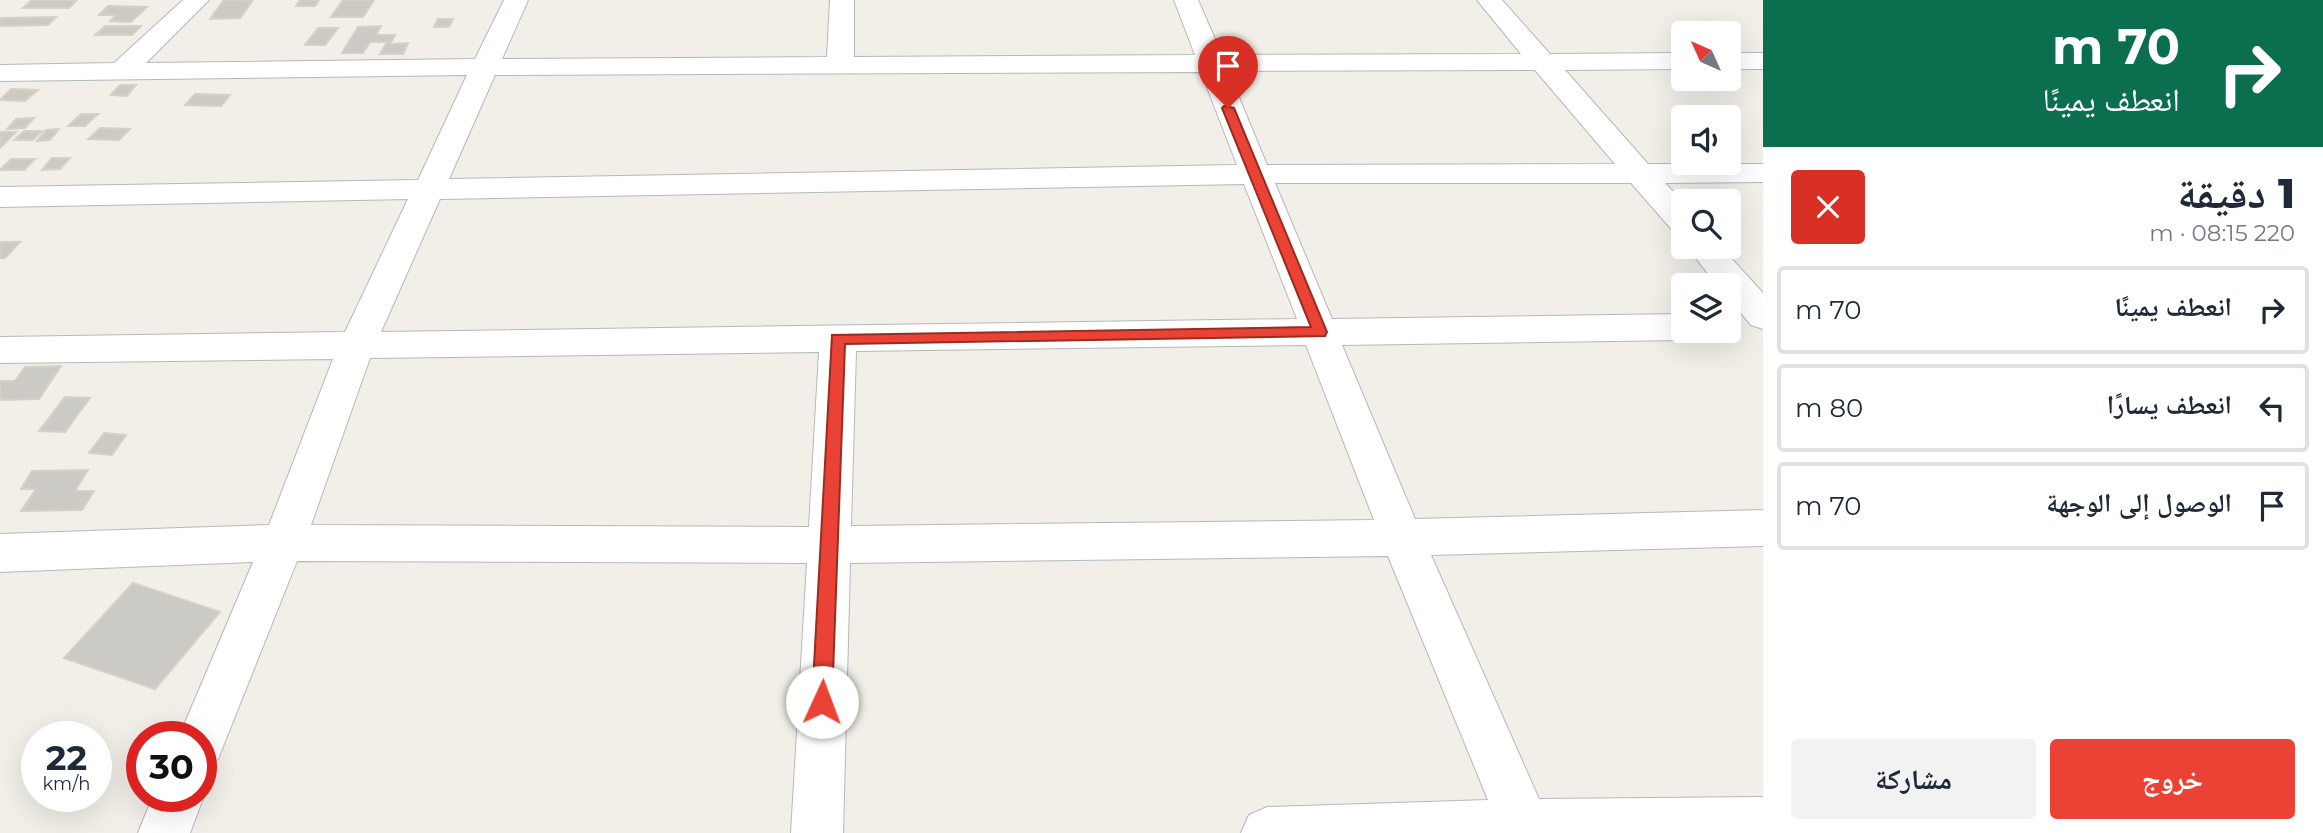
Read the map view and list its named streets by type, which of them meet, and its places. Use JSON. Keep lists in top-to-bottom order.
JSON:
{
  "north": "top left",
  "page": {
    "turn": ["70 m", "انعطف يمينًا"],
    "heading": ["1 دقيقة", "220 m · 08:15"],
    "list": [
      {
        "name": "انعطف يمينًا",
        "value": "70 m"
      },
      {
        "name": "انعطف يسارًا",
        "value": "80 m"
      },
      {
        "name": "الوصول إلى الوجهة",
        "value": "70 m"
      }
    ],
    "speed": "22 km/h",
    "limit": "30",
    "buttons": ["خروج", "مشاركة"]
  }
}
